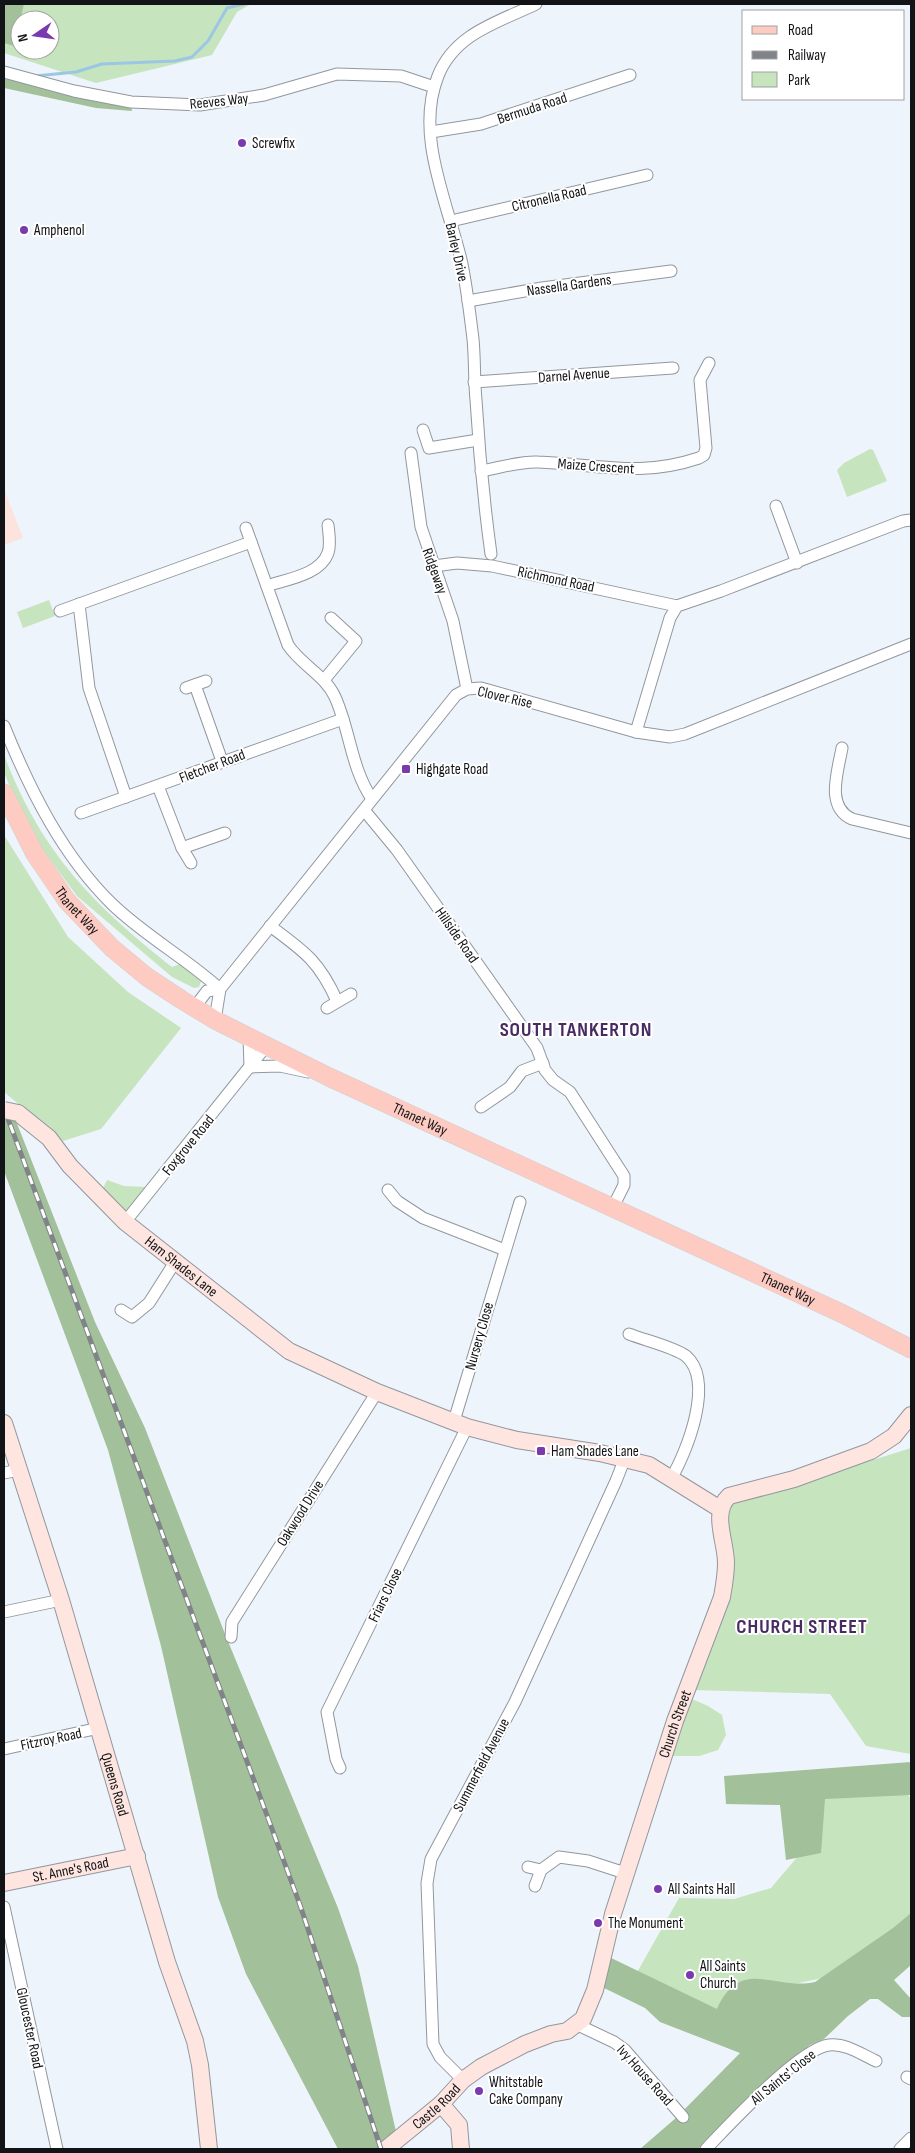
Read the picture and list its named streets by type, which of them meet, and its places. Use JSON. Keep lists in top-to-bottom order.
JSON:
{
  "streets": {
    "main road": ["Thanet Way"],
    "street": [
      "Reeves Way",
      "Bermuda Road",
      "Citronella Road",
      "Barley Drive",
      "Nassella Gardens",
      "Darnel Avenue",
      "Maize Crescent",
      "Ridgeway",
      "Richmond Road",
      "Clover Rise",
      "Fletcher Road",
      "Hillside Road",
      "Foxgrove Road",
      "Ham Shades Lane",
      "Nursery Close",
      "Oakwood Drive",
      "Friars Close",
      "Church Street",
      "Fitzroy Road",
      "Summerfield Avenue",
      "Queens Road",
      "St. Anne's Road",
      "Gloucester Road",
      "Ivy House Road",
      "All Saints' Close",
      "Castle Road"
    ]
  },
  "crossings": [
    ["Reeves Way", "Barley Drive"],
    ["Bermuda Road", "Barley Drive"],
    ["Citronella Road", "Barley Drive"],
    ["Barley Drive", "Nassella Gardens"],
    ["Barley Drive", "Darnel Avenue"],
    ["Barley Drive", "Maize Crescent"],
    ["Ridgeway", "Richmond Road"],
    ["Ridgeway", "Clover Rise"],
    ["Clover Rise", "Thanet Way"],
    ["Clover Rise", "Hillside Road"],
    ["Thanet Way", "Hillside Road"],
    ["Thanet Way", "Foxgrove Road"],
    ["Foxgrove Road", "Ham Shades Lane"],
    ["Ham Shades Lane", "Nursery Close"],
    ["Ham Shades Lane", "Oakwood Drive"],
    ["Ham Shades Lane", "Friars Close"],
    ["Ham Shades Lane", "Church Street"],
    ["Ham Shades Lane", "Summerfield Avenue"],
    ["Nursery Close", "Friars Close"],
    ["Church Street", "Ivy House Road"],
    ["Fitzroy Road", "Queens Road"],
    ["Summerfield Avenue", "Castle Road"],
    ["Queens Road", "St. Anne's Road"]
  ],
  "districts": ["SOUTH TANKERTON", "CHURCH STREET"],
  "places": {
    "other": [
      "Screwfix",
      "Amphenol",
      "All Saints Hall",
      "The Monument",
      "All Saints Church",
      "Whitstable Cake Company"
    ],
    "transit": ["Highgate Road", "Ham Shades Lane"]
  },
  "legend": ["Road", "Railway", "Park"],
  "north": "left"
}
